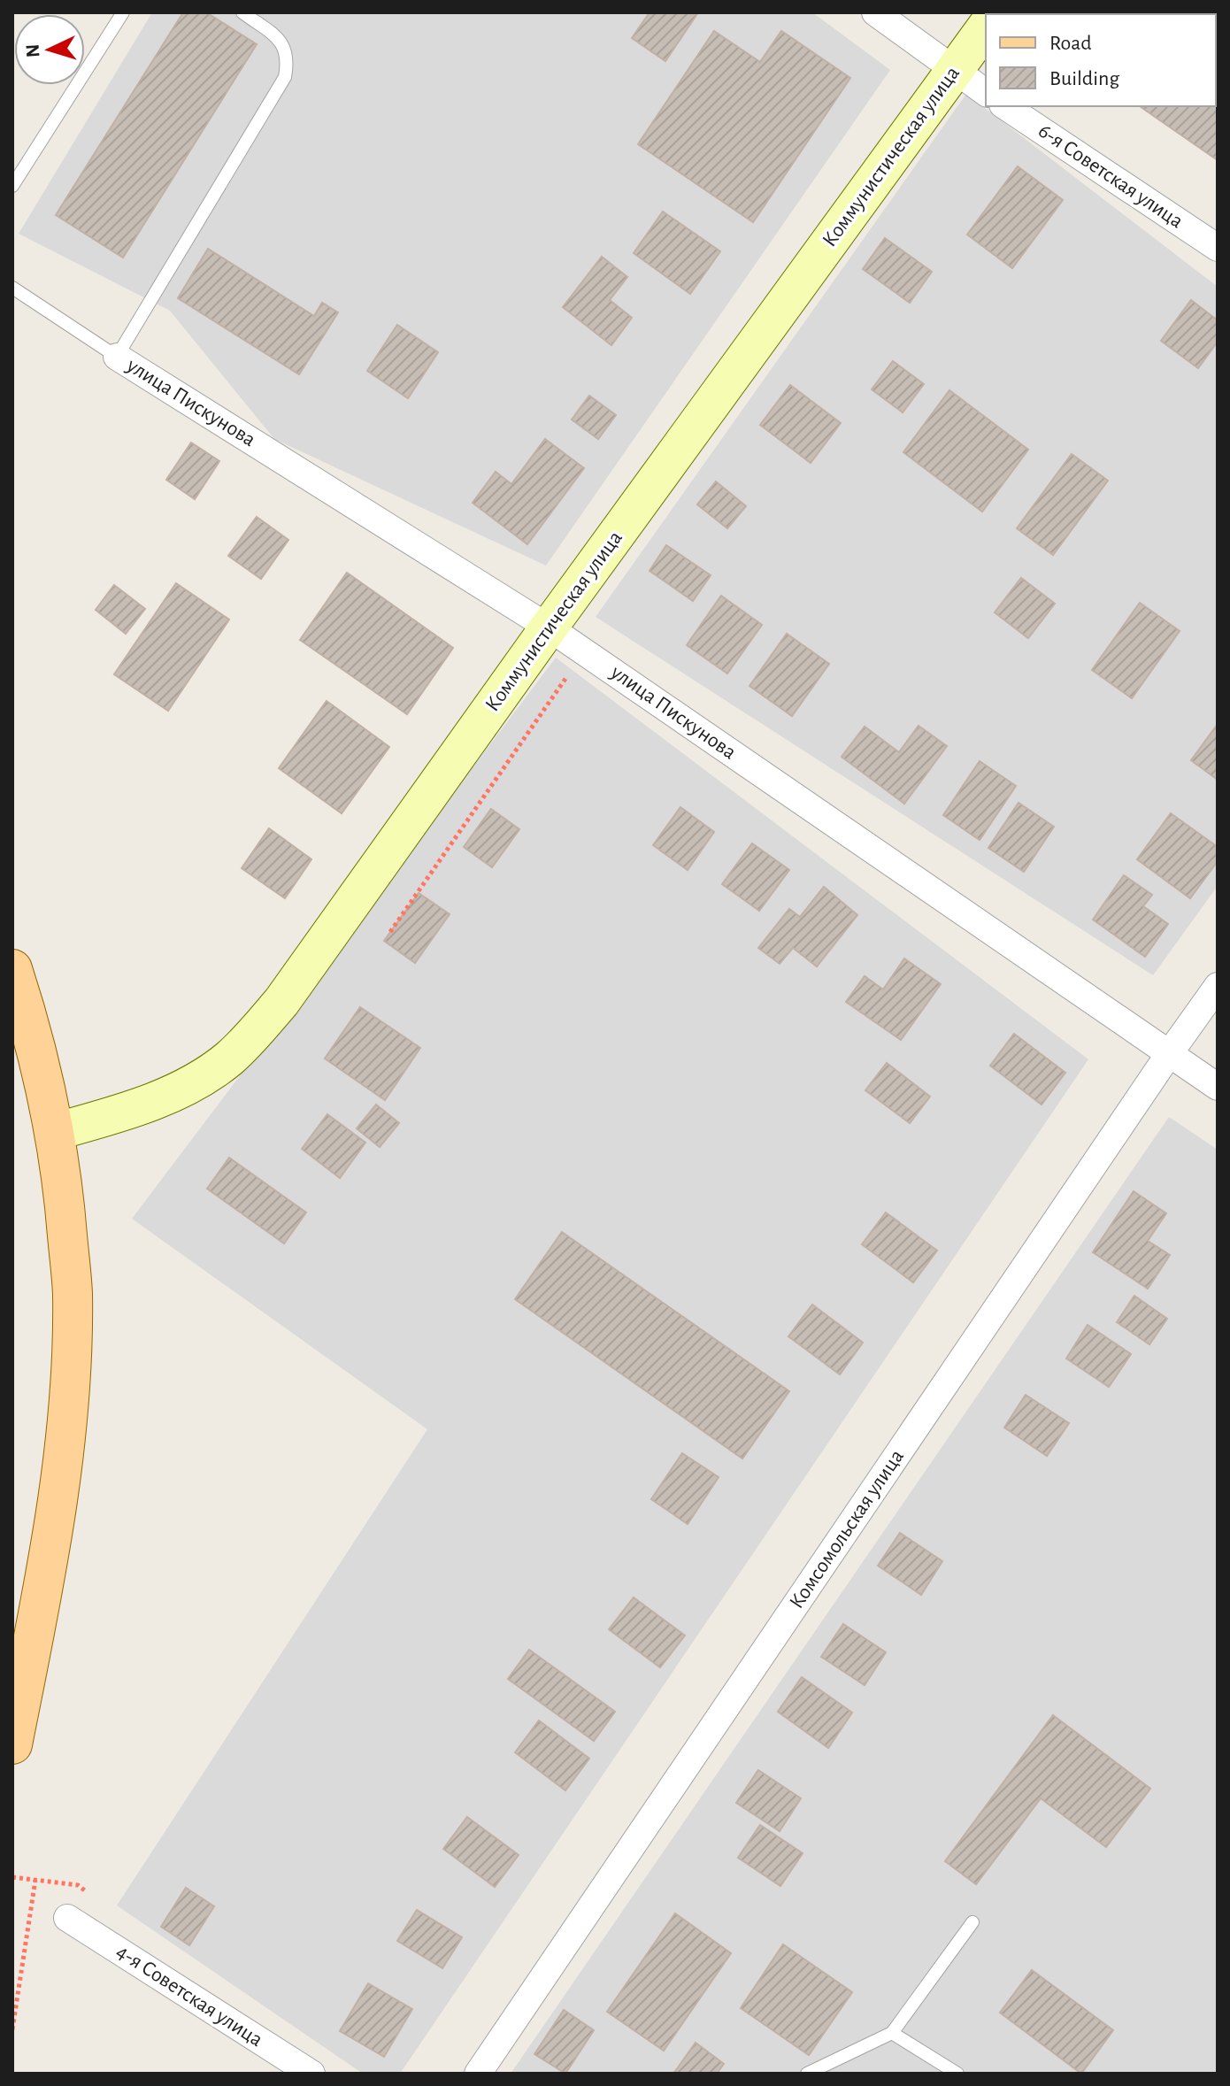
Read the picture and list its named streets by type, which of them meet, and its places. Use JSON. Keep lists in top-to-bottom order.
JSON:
{
  "streets": {
    "street": [
      "Коммунистическая улица",
      "6-я Советская улица",
      "улица Пискунова",
      "Комсомольская улица",
      "4-я Советская улица"
    ]
  },
  "crossings": [
    ["Коммунистическая улица", "улица Пискунова"],
    ["улица Пискунова", "Комсомольская улица"]
  ],
  "legend": ["Road", "Building"],
  "north": "left"
}
